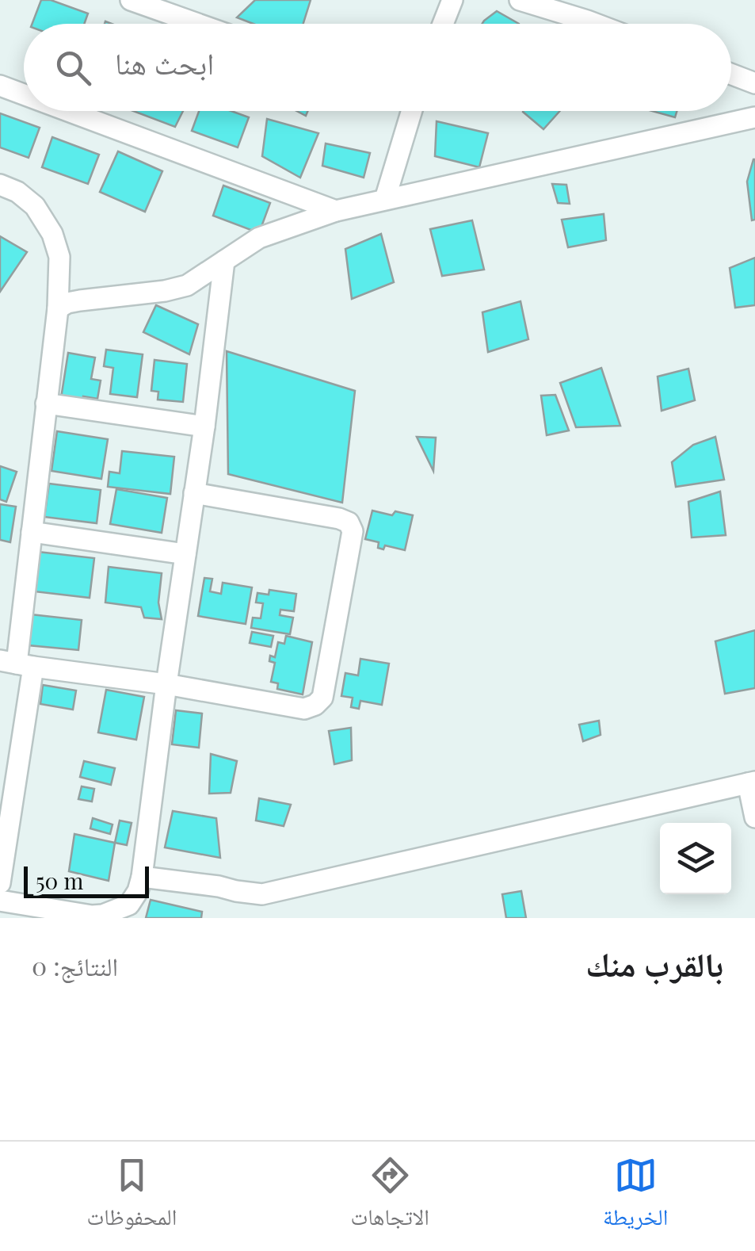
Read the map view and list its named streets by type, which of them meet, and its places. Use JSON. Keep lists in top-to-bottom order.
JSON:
{
  "scale_bar": "50 m",
  "page": {
    "search": "ابحث هنا",
    "scale": "50 m",
    "heading": ["بالقرب منك", "النتائج: 0"],
    "nav": ["الخريطة", "الاتجاهات", "المحفوظات"]
  }
}
